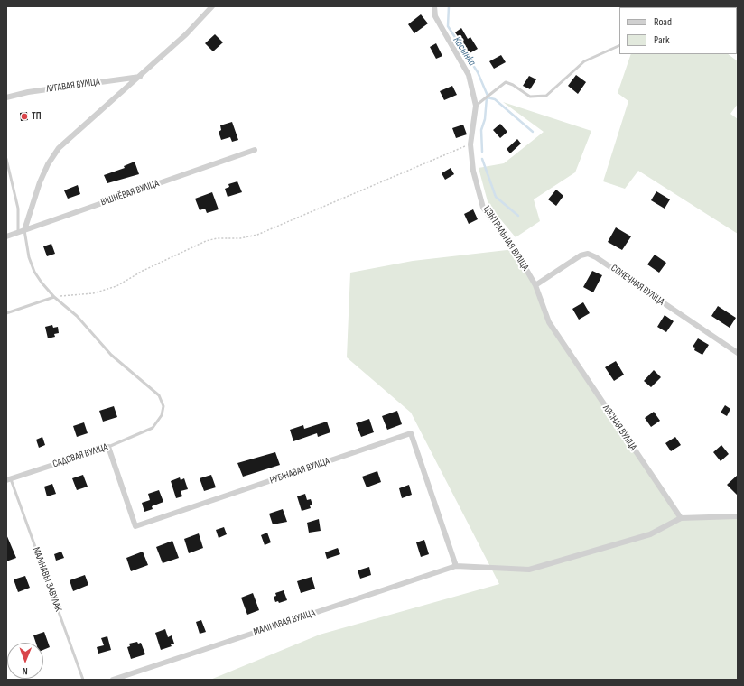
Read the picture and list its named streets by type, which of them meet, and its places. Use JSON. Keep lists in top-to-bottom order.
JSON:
{
  "streets": {
    "street": [
      "ЛУГАВАЯ ВУЛІЦА",
      "ВІШНЁВАЯ ВУЛІЦА",
      "ЦЭНТРАЛЬНАЯ ВУЛІЦА",
      "СОНЕЧНАЯ ВУЛІЦА",
      "ЛЯСНАЯ ВУЛІЦА",
      "САДОВАЯ ВУЛІЦА",
      "РУБІНАВАЯ ВУЛІЦА",
      "МАЛІНАВАЯ ВУЛІЦА"
    ],
    "lane": ["МАЛІНАВЫ ЗАВУЛАК"]
  },
  "crossings": [
    ["ЦЭНТРАЛЬНАЯ ВУЛІЦА", "СОНЕЧНАЯ ВУЛІЦА"],
    ["ЦЭНТРАЛЬНАЯ ВУЛІЦА", "ЛЯСНАЯ ВУЛІЦА"],
    ["СОНЕЧНАЯ ВУЛІЦА", "ЛЯСНАЯ ВУЛІЦА"],
    ["САДОВАЯ ВУЛІЦА", "РУБІНАВАЯ ВУЛІЦА"],
    ["САДОВАЯ ВУЛІЦА", "МАЛІНАВЫ ЗАВУЛАК"],
    ["РУБІНАВАЯ ВУЛІЦА", "МАЛІНАВАЯ ВУЛІЦА"]
  ],
  "water": ["Касынка"],
  "places": ["ТП"],
  "legend": ["Road", "Park"],
  "north": "bottom"
}
